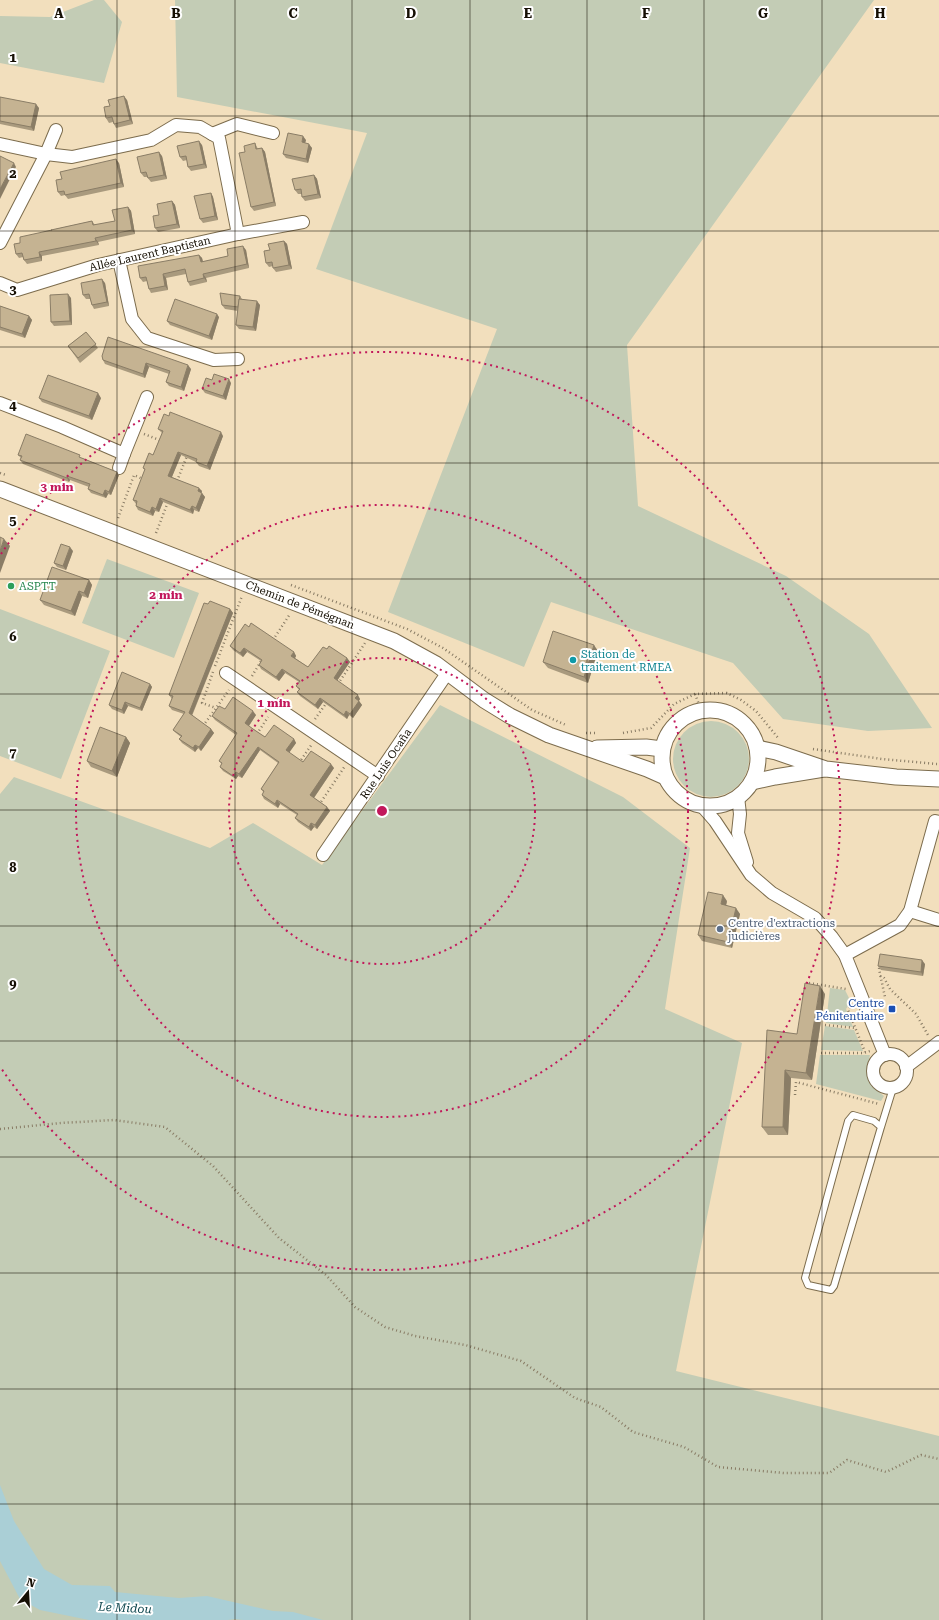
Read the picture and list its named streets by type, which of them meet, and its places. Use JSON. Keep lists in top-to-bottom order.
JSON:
{
  "streets": {
    "street": ["Allée Laurent Baptistan", "Chemin de Pémégnan", "Rue Luis Ocaña"]
  },
  "crossings": [
    ["Chemin de Pémégnan", "Rue Luis Ocaña"]
  ],
  "water": ["Le Midou"],
  "places": {
    "other": ["ASPTT", "Station de traitement RMEA", "Centre d'extractions judicières"],
    "transit": ["Centre Pénitentiaire"]
  },
  "north": "top",
  "grid": {
    "columns": [
      "A",
      "B",
      "C",
      "D",
      "E",
      "F",
      "G",
      "H"
    ],
    "rows": [
      "1",
      "2",
      "3",
      "4",
      "5",
      "6",
      "7",
      "8",
      "9"
    ]
  },
  "rings": ["3 min", "2 min", "1 min"]
}
